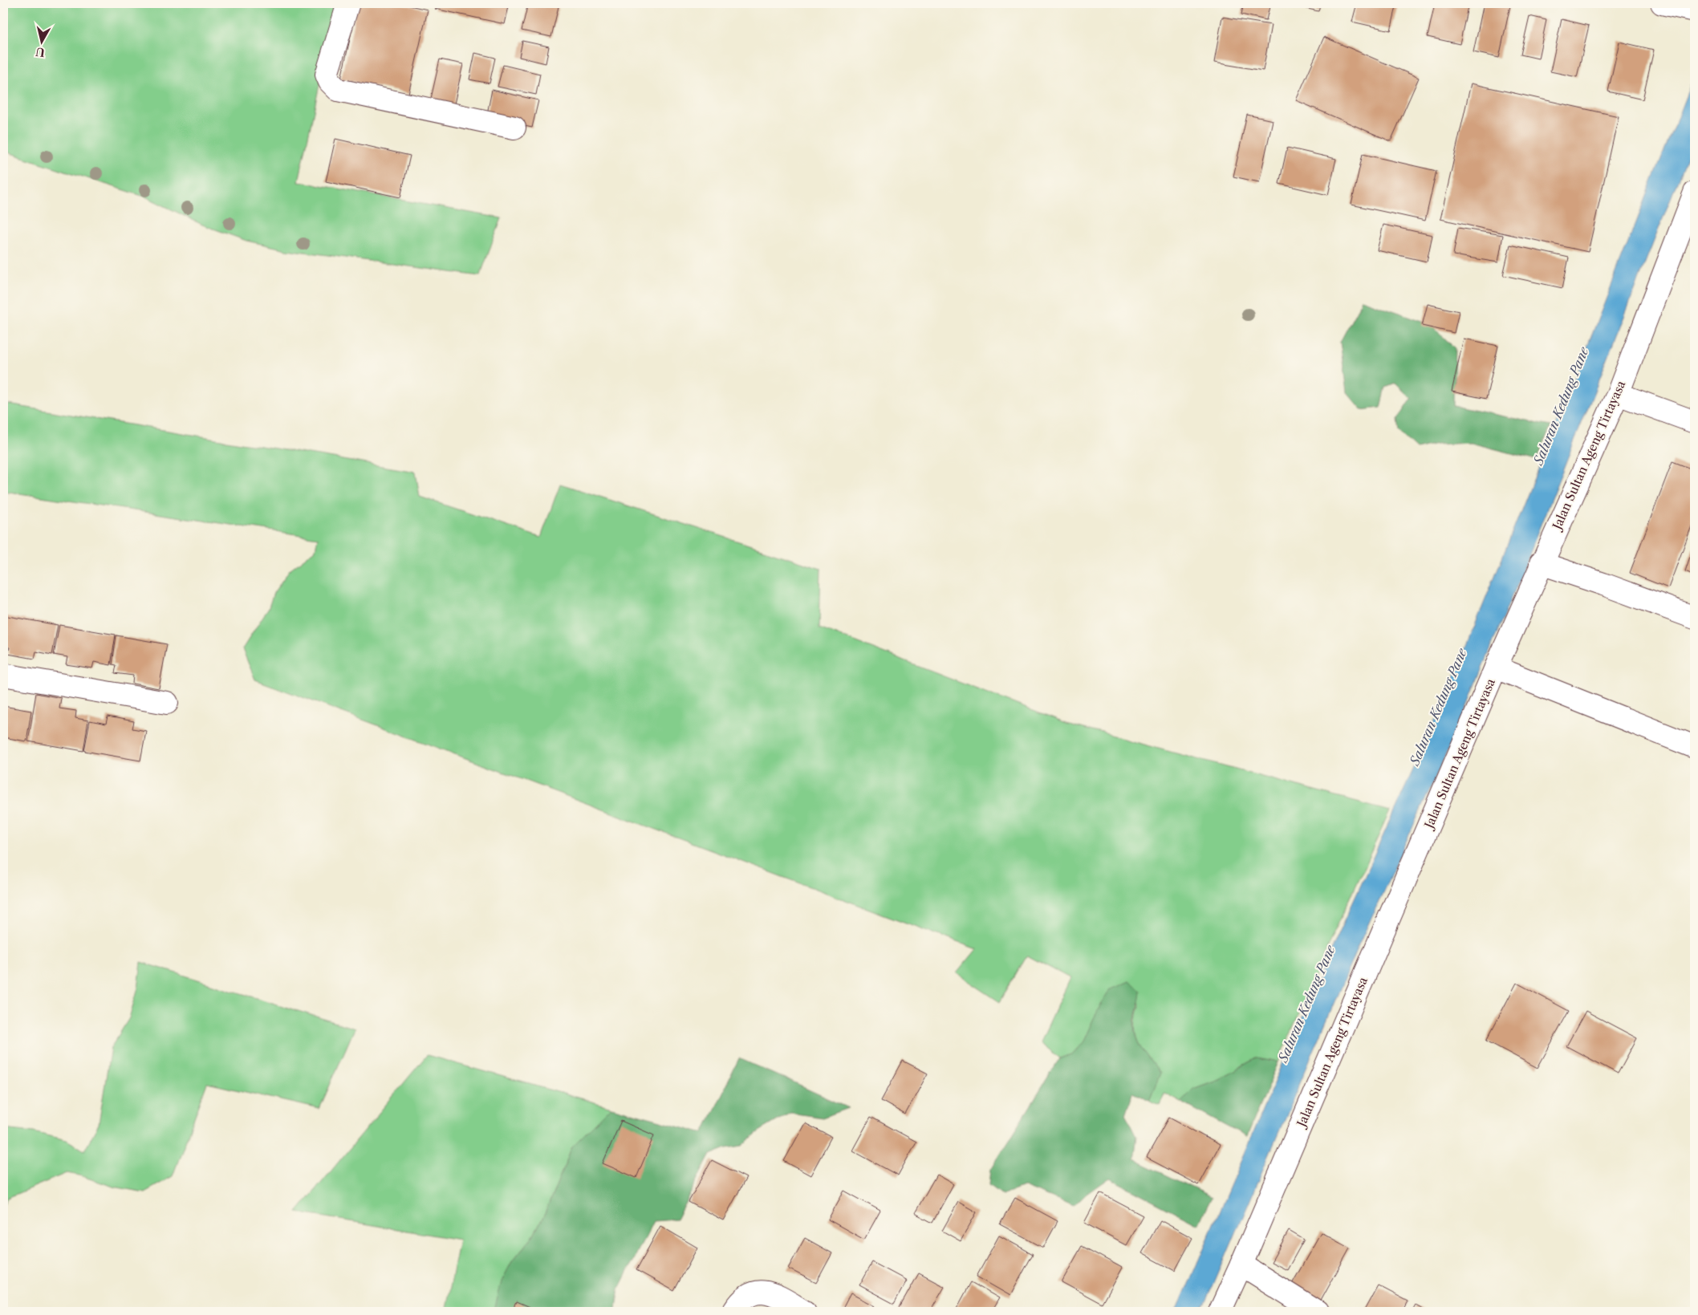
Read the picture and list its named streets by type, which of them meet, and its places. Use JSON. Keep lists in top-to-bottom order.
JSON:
{
  "streets": {
    "main road": ["Jalan Sultan Ageng Tirtayasa"]
  },
  "water": ["Saluran Kedung Pane"],
  "north": "bottom"
}
